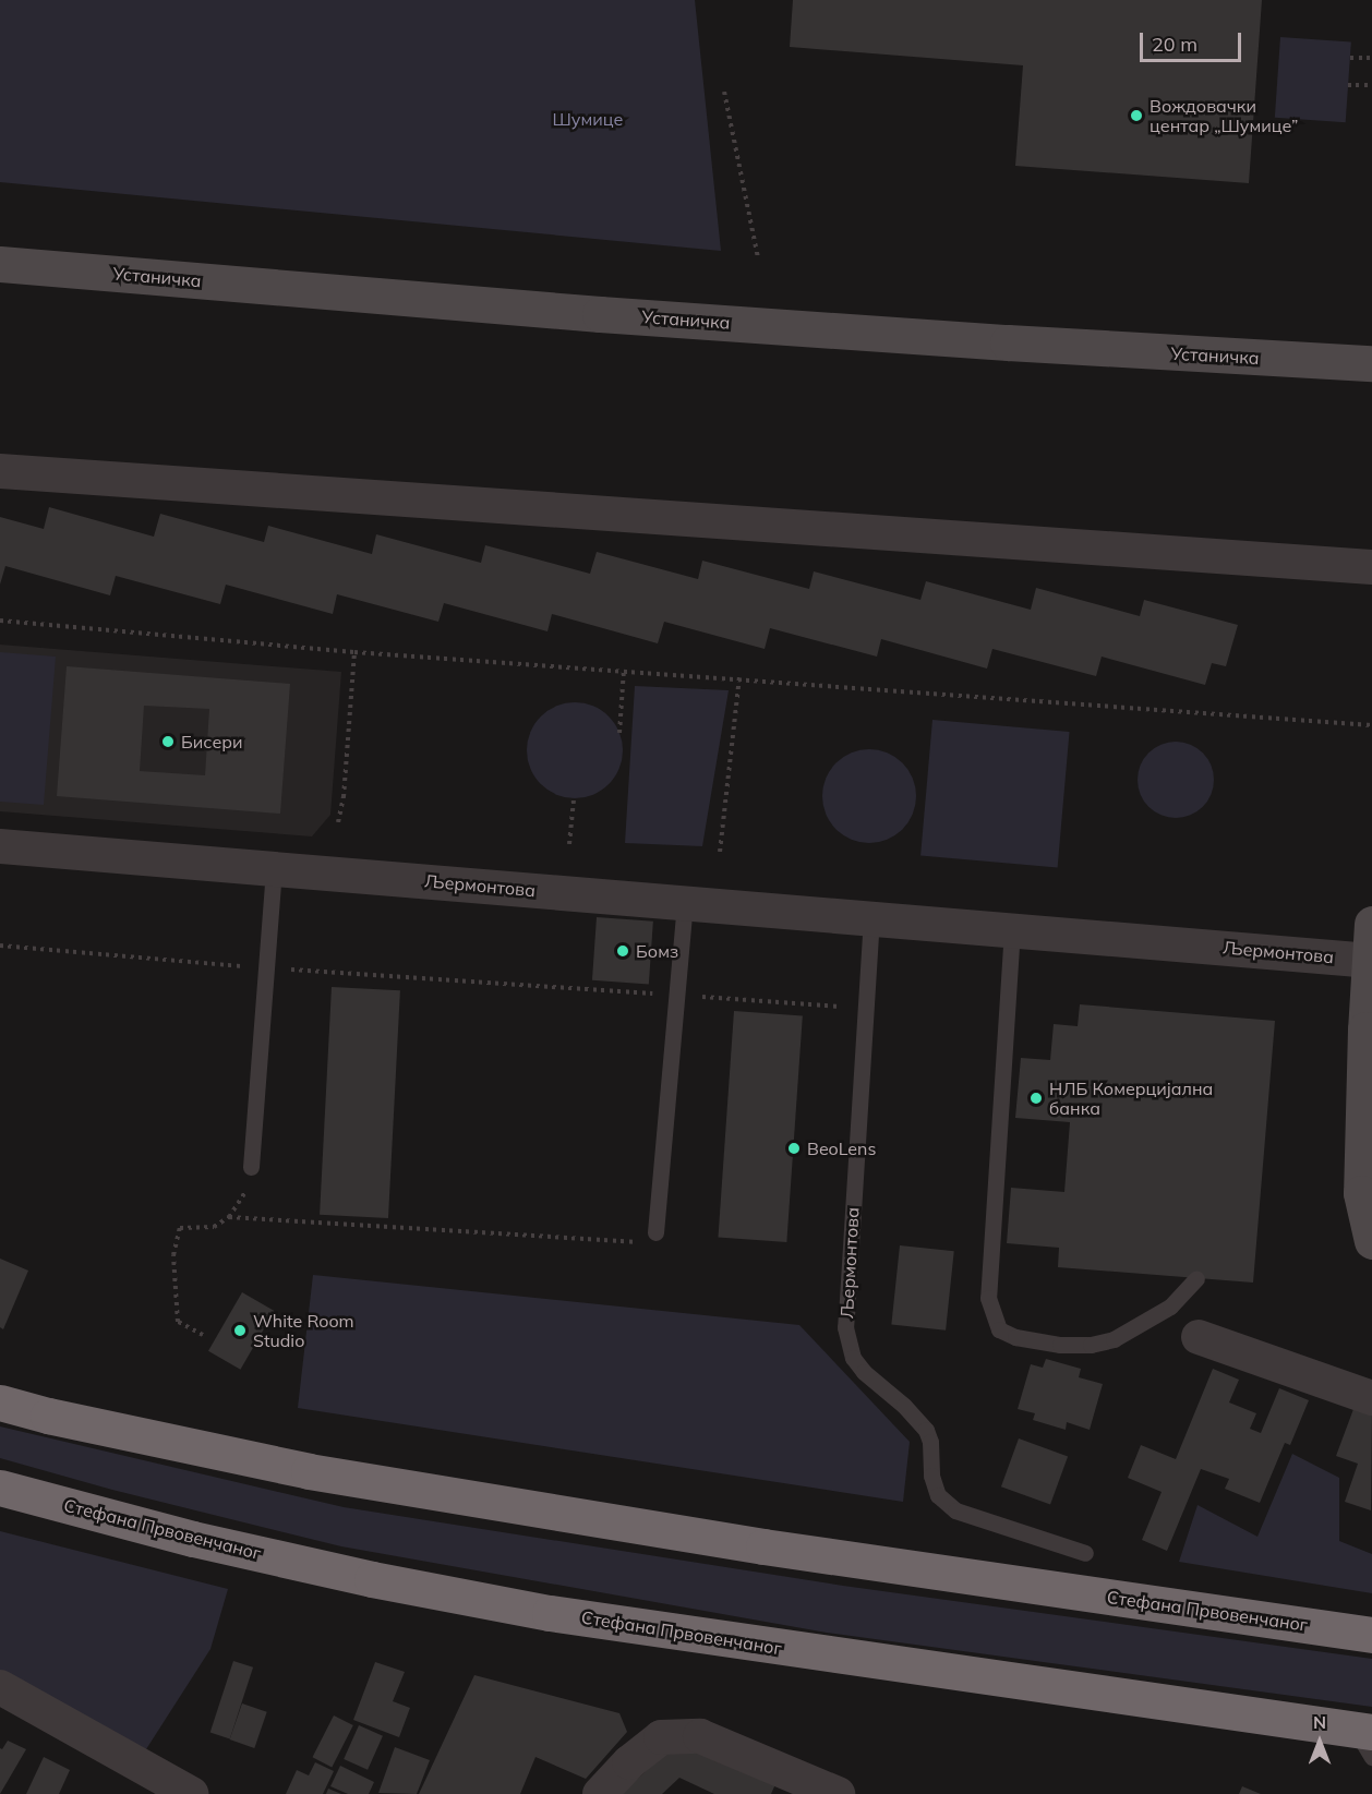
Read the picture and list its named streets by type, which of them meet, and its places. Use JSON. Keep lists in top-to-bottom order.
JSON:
{
  "streets": {
    "highway": ["Стефана Првовенчаног"],
    "main road": ["Устаничка"],
    "street": ["Љермонтова"]
  },
  "parks": ["Шумице"],
  "places": [
    "Вождовачки центар „Шумице”",
    "Бисери",
    "Бомз",
    "НЛБ Комерцијална банка",
    "BeoLens",
    "White Room Studio"
  ],
  "scale_bar": "20 m",
  "north": "top"
}
